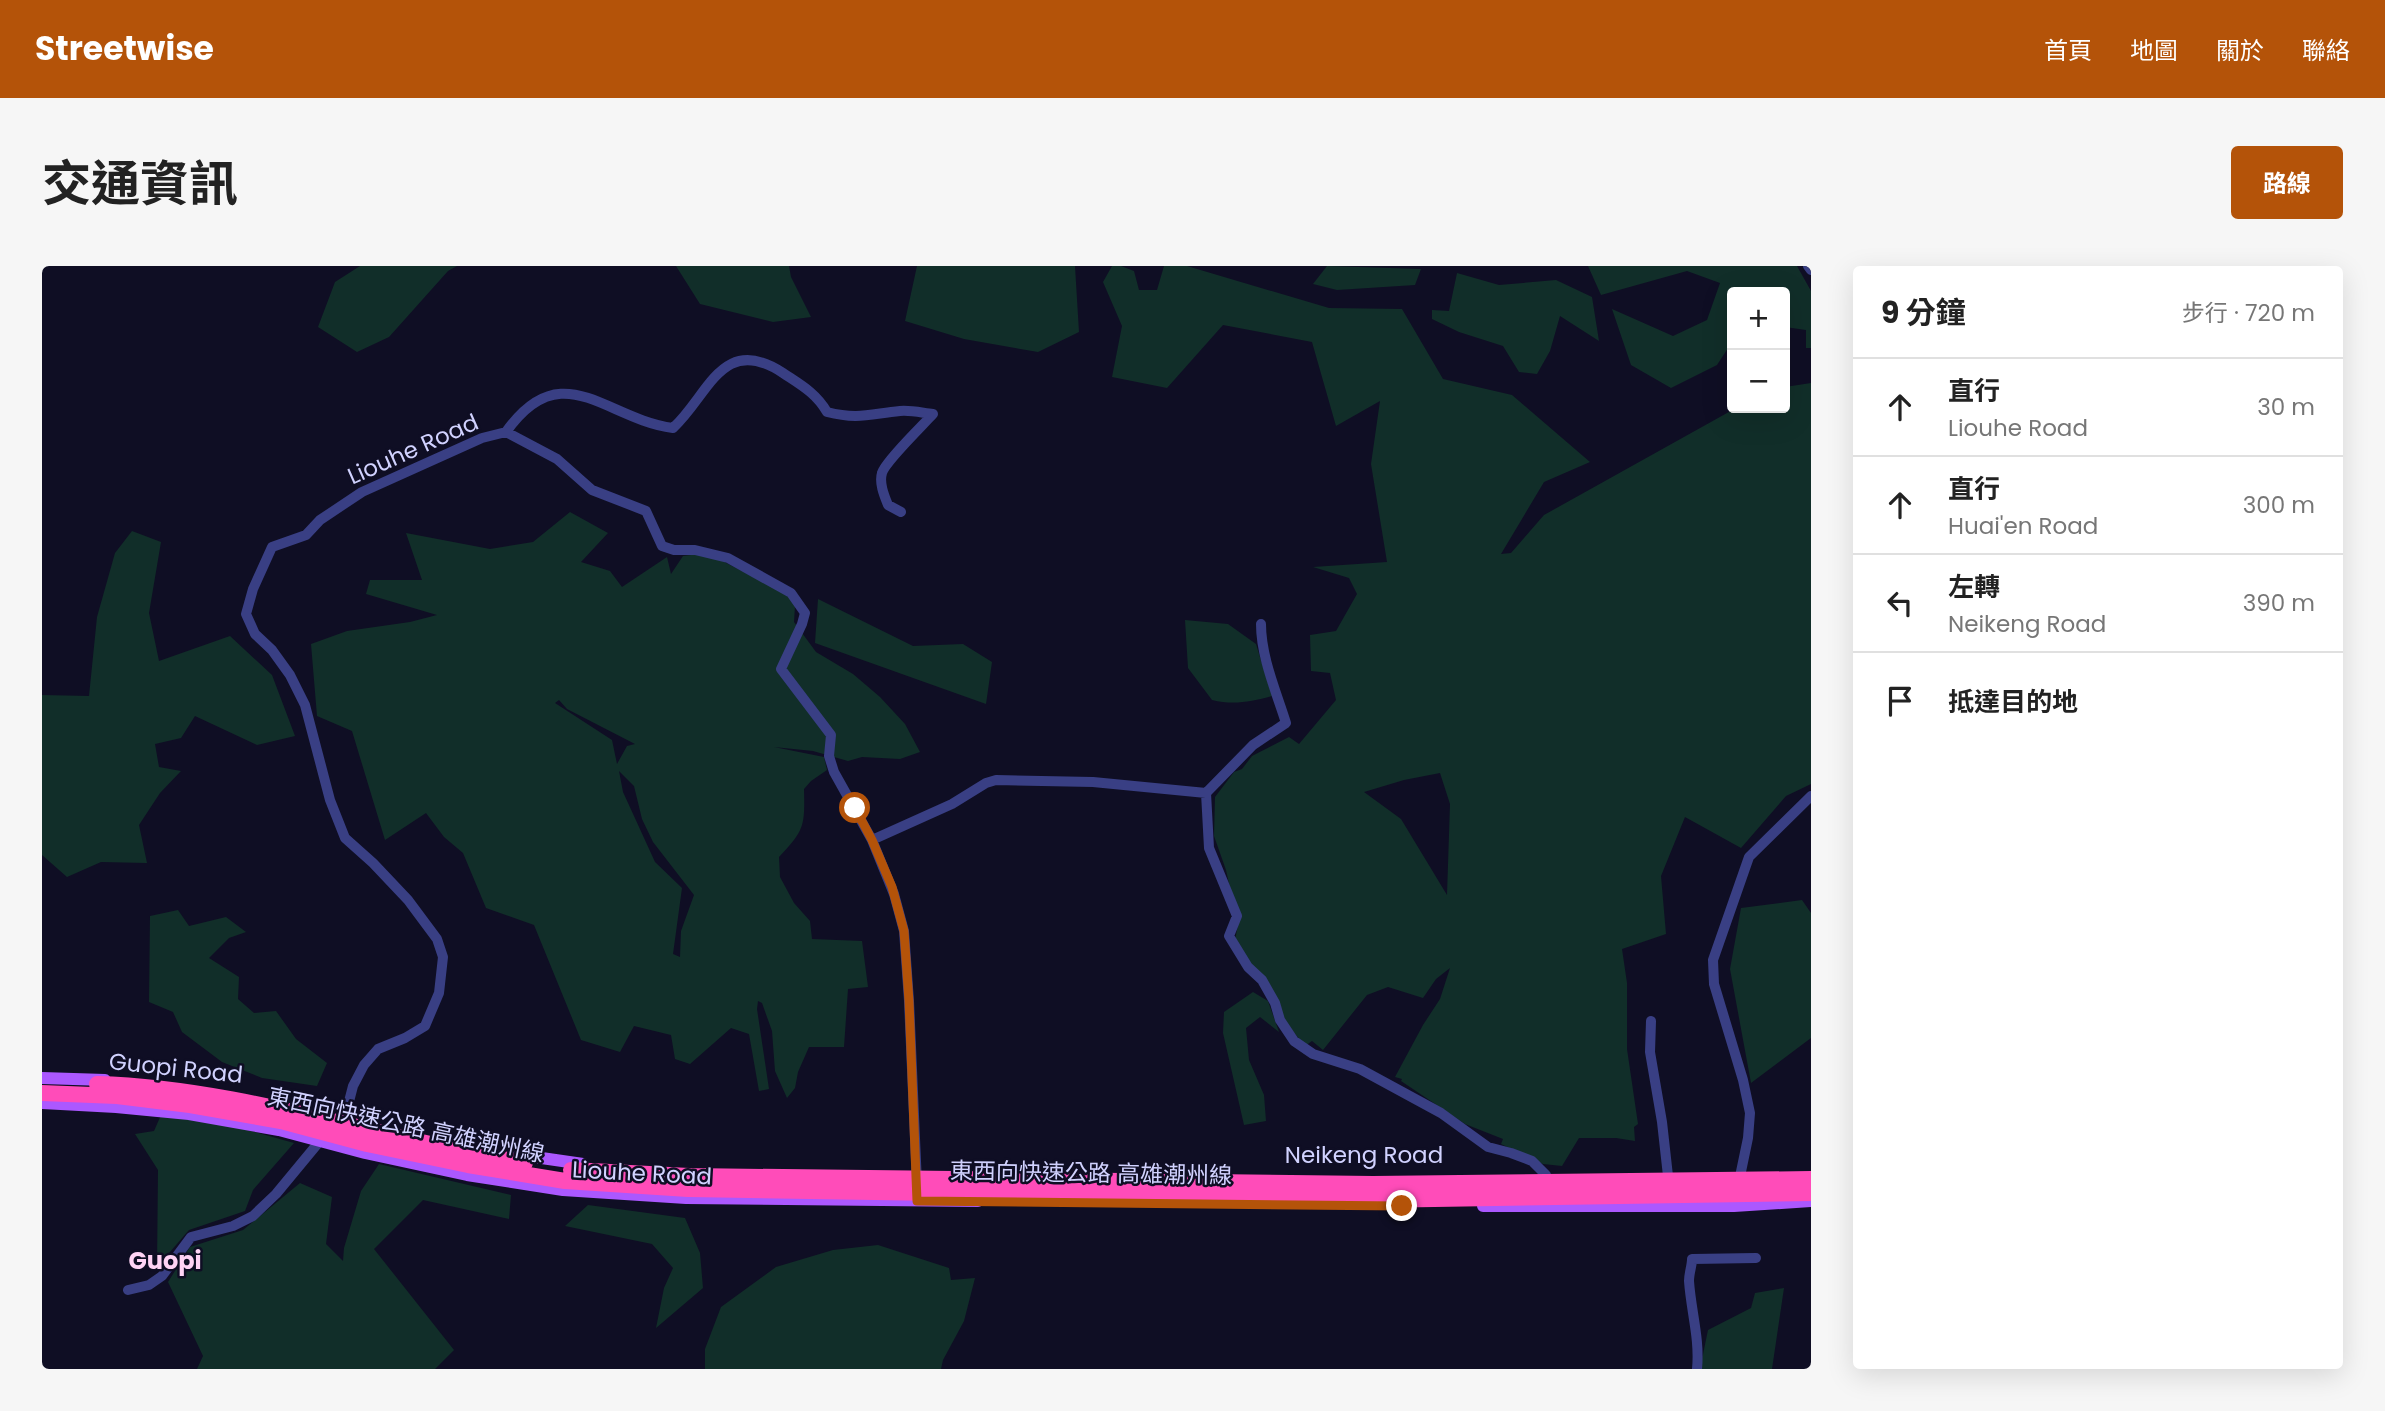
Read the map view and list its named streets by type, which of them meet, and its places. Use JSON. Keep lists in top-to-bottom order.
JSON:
{
  "streets": {
    "highway": ["東西向快速公路 高雄潮州線"],
    "main road": ["Liouhe Road", "Guopi Road", "Neikeng Road"]
  },
  "crossings": [
    ["Liouhe Road", "Guopi Road"],
    ["Liouhe Road", "Neikeng Road"],
    ["Guopi Road", "東西向快速公路 高雄潮州線"]
  ],
  "districts": ["Guopi"],
  "page": {
    "header": "Streetwise",
    "nav": [
      "首頁",
      "地圖",
      "關於",
      "聯絡"
    ],
    "title": "交通資訊",
    "buttons": "路線",
    "heading": ["9 分鐘", "步行 · 720 m"],
    "map_buttons": ["+", "−"],
    "list": [
      ["直行", "Liouhe Road", "30 m"],
      ["直行", "Huai'en Road", "300 m"],
      ["左轉", "Neikeng Road", "390 m"],
      "抵達目的地"
    ]
  }
}
